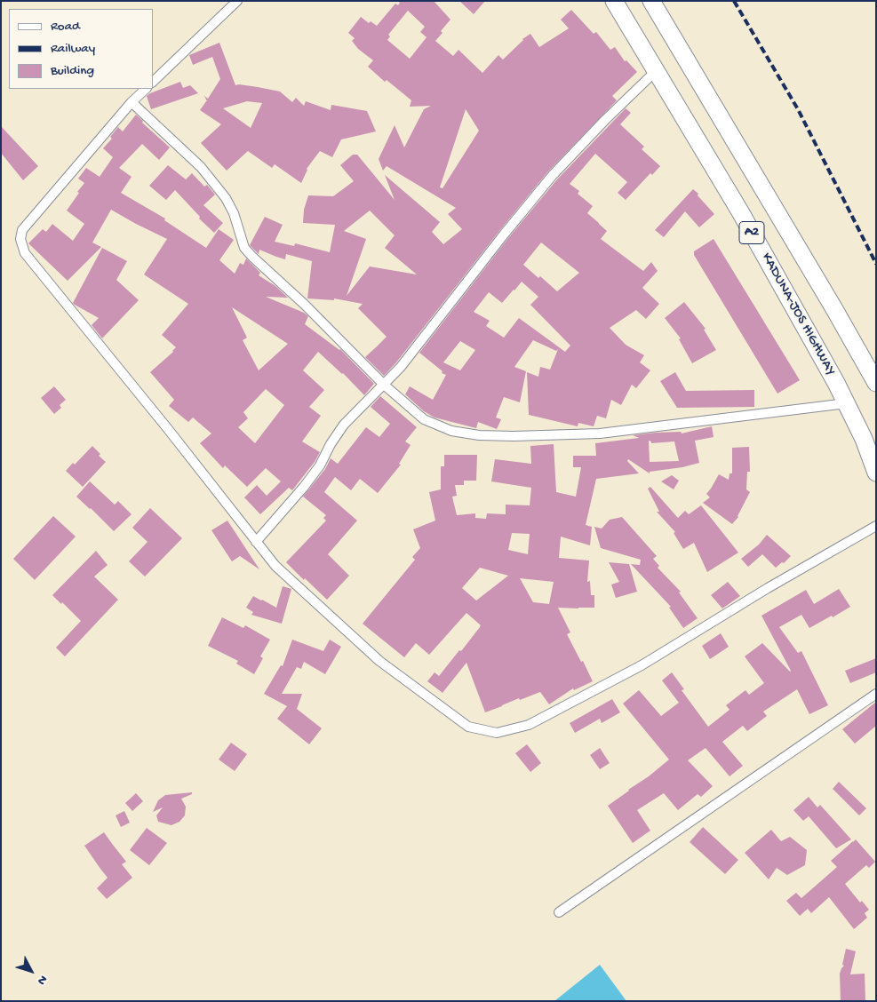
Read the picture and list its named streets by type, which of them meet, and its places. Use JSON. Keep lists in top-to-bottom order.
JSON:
{
  "streets": {
    "highway": ["A2", "KADUNA-JOS HIGHWAY"]
  },
  "legend": ["Road", "Railway", "Building"],
  "north": "bottom right"
}
